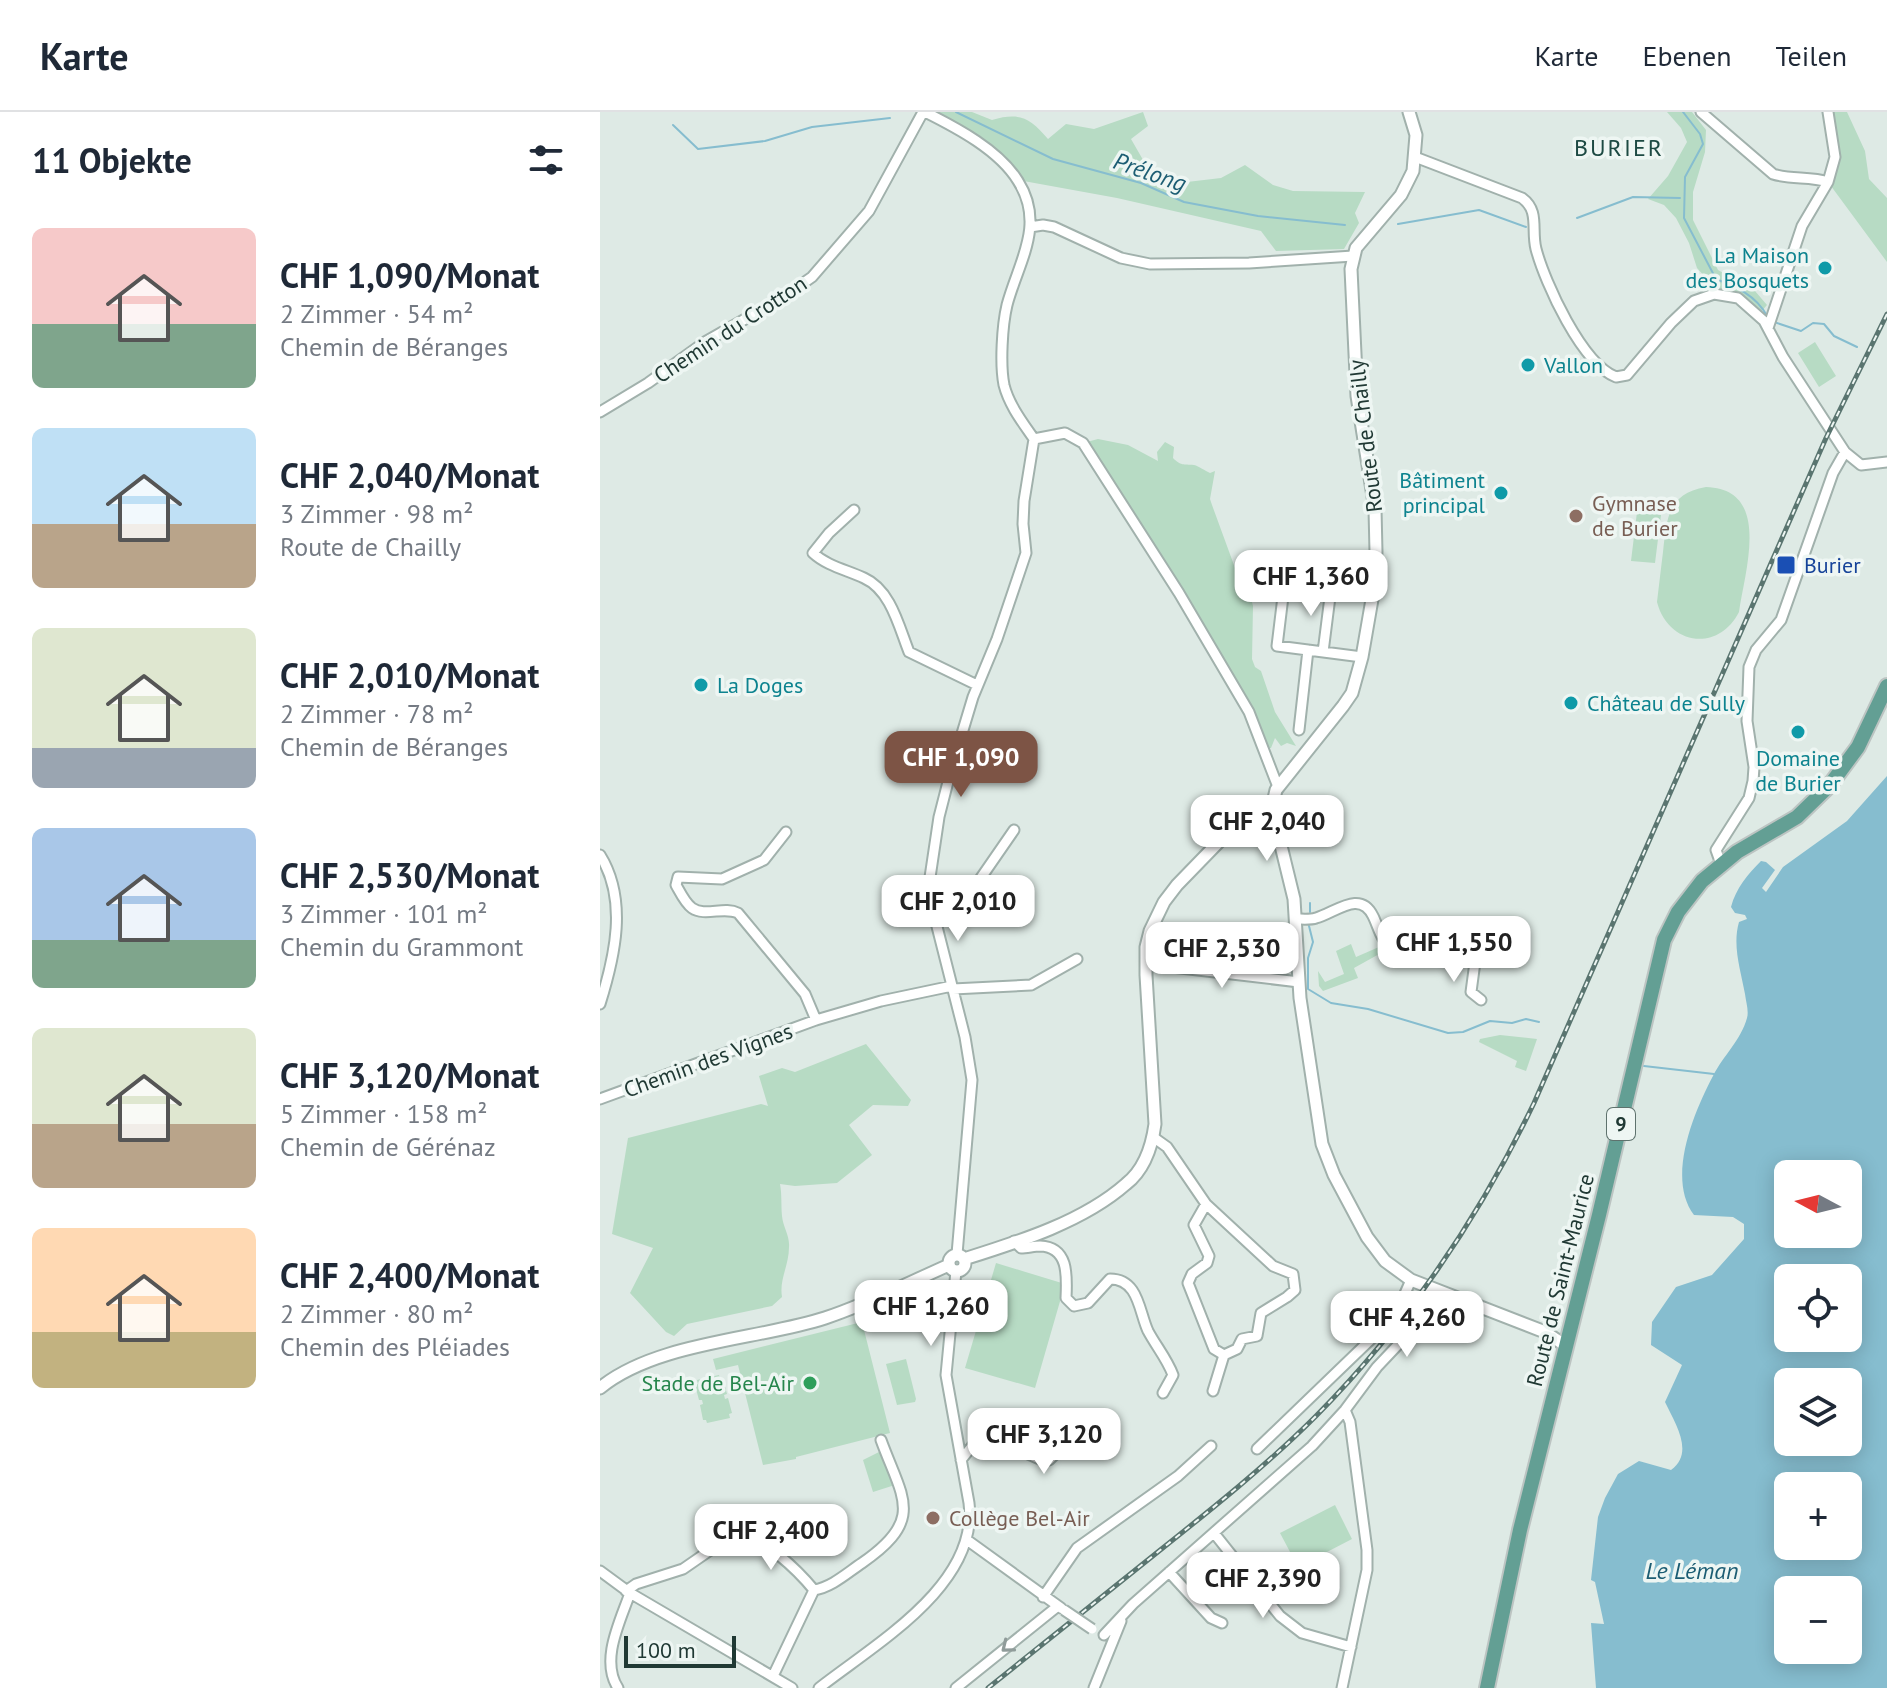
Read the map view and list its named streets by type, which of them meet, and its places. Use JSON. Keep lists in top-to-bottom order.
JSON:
{
  "streets": {
    "main road": ["9", "Route de Saint-Maurice"],
    "street": ["Chemin du Crotton", "Route de Chailly", "Chemin des Vignes"]
  },
  "crossings": [
    ["Route de Chailly", "Route de Saint-Maurice"]
  ],
  "districts": ["BURIER"],
  "water": ["Prélong", "Le Léman"],
  "places": {
    "other": [
      "La Maison des Bosquets",
      "Vallon",
      "Bâtiment principal",
      "Gymnase de Burier",
      "La Doges",
      "Château de Sully",
      "Domaine de Burier",
      "Stade de Bel-Air",
      "Collège Bel-Air"
    ],
    "transit": ["Burier"]
  },
  "scale_bar": "100 m",
  "north": "left",
  "page": {
    "header": "Karte",
    "nav": ["Karte", "Ebenen", "Teilen"],
    "heading": "11 Objekte",
    "list": [
      {
        "name": "CHF 1,090/Monat",
        "note": "2 Zimmer · 54 m² · Chemin de Béranges"
      },
      {
        "name": "CHF 2,040/Monat",
        "note": "3 Zimmer · 98 m² · Route de Chailly"
      },
      {
        "name": "CHF 2,010/Monat",
        "note": "2 Zimmer · 78 m² · Chemin de Béranges"
      },
      {
        "name": "CHF 2,530/Monat",
        "note": "3 Zimmer · 101 m² · Chemin du Grammont"
      },
      {
        "name": "CHF 3,120/Monat",
        "note": "5 Zimmer · 158 m² · Chemin de Gérénaz"
      },
      {
        "name": "CHF 2,400/Monat",
        "note": "2 Zimmer · 80 m² · Chemin des Pléiades"
      }
    ],
    "price": [
      "CHF 1,360",
      "CHF 1,090",
      "CHF 2,040",
      "CHF 2,010",
      "CHF 1,550",
      "CHF 2,530",
      "CHF 1,260",
      "CHF 4,260",
      "CHF 3,120",
      "CHF 2,400",
      "CHF 2,390"
    ],
    "map_buttons": ["+", "−"],
    "scale": "100 m"
  }
}
